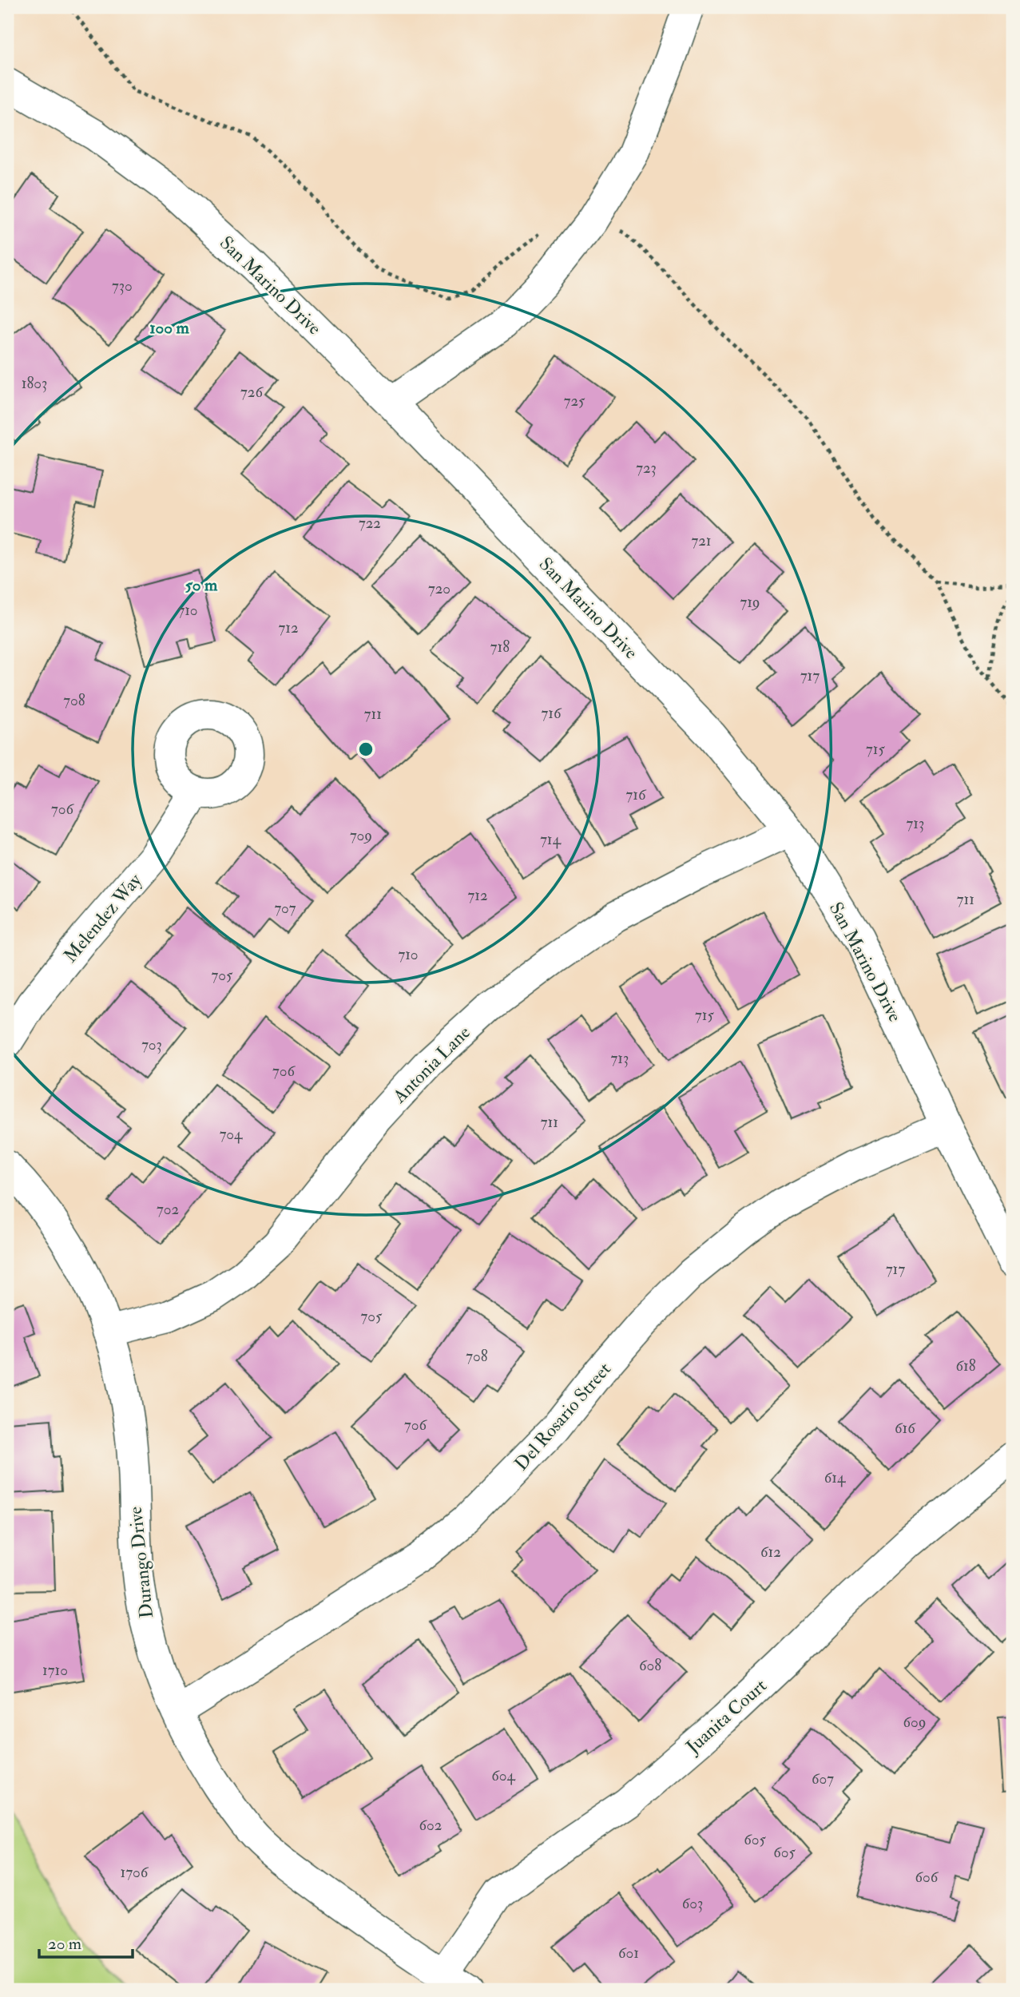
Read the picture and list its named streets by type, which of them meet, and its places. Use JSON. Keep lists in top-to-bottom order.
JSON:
{
  "streets": {
    "street": [
      "San Marino Drive",
      "Melendez Way",
      "Antonia Lane",
      "Del Rosario Street",
      "Durango Drive",
      "Juanita Court"
    ]
  },
  "crossings": [
    ["San Marino Drive", "Antonia Lane"],
    ["San Marino Drive", "Del Rosario Street"],
    ["Antonia Lane", "Durango Drive"],
    ["Del Rosario Street", "Durango Drive"],
    ["Durango Drive", "Juanita Court"]
  ],
  "house_numbers": [
    "730",
    "1803",
    "726",
    "725",
    "723",
    "722",
    "721",
    "720",
    "719",
    "710",
    "712",
    "718",
    "717",
    "708",
    "716",
    "711",
    "715",
    "716",
    "706",
    "713",
    "709",
    "714",
    "712",
    "711",
    "707",
    "710",
    "705",
    "715",
    "703",
    "713",
    "706",
    "711",
    "704",
    "702",
    "717",
    "705",
    "708",
    "618",
    "706",
    "616",
    "614",
    "612",
    "608",
    "1710",
    "609",
    "604",
    "607",
    "602",
    "605",
    "605",
    "1706",
    "606",
    "603",
    "601"
  ],
  "scale_bar": "20 m",
  "rings": ["100 m", "50 m"]
}
